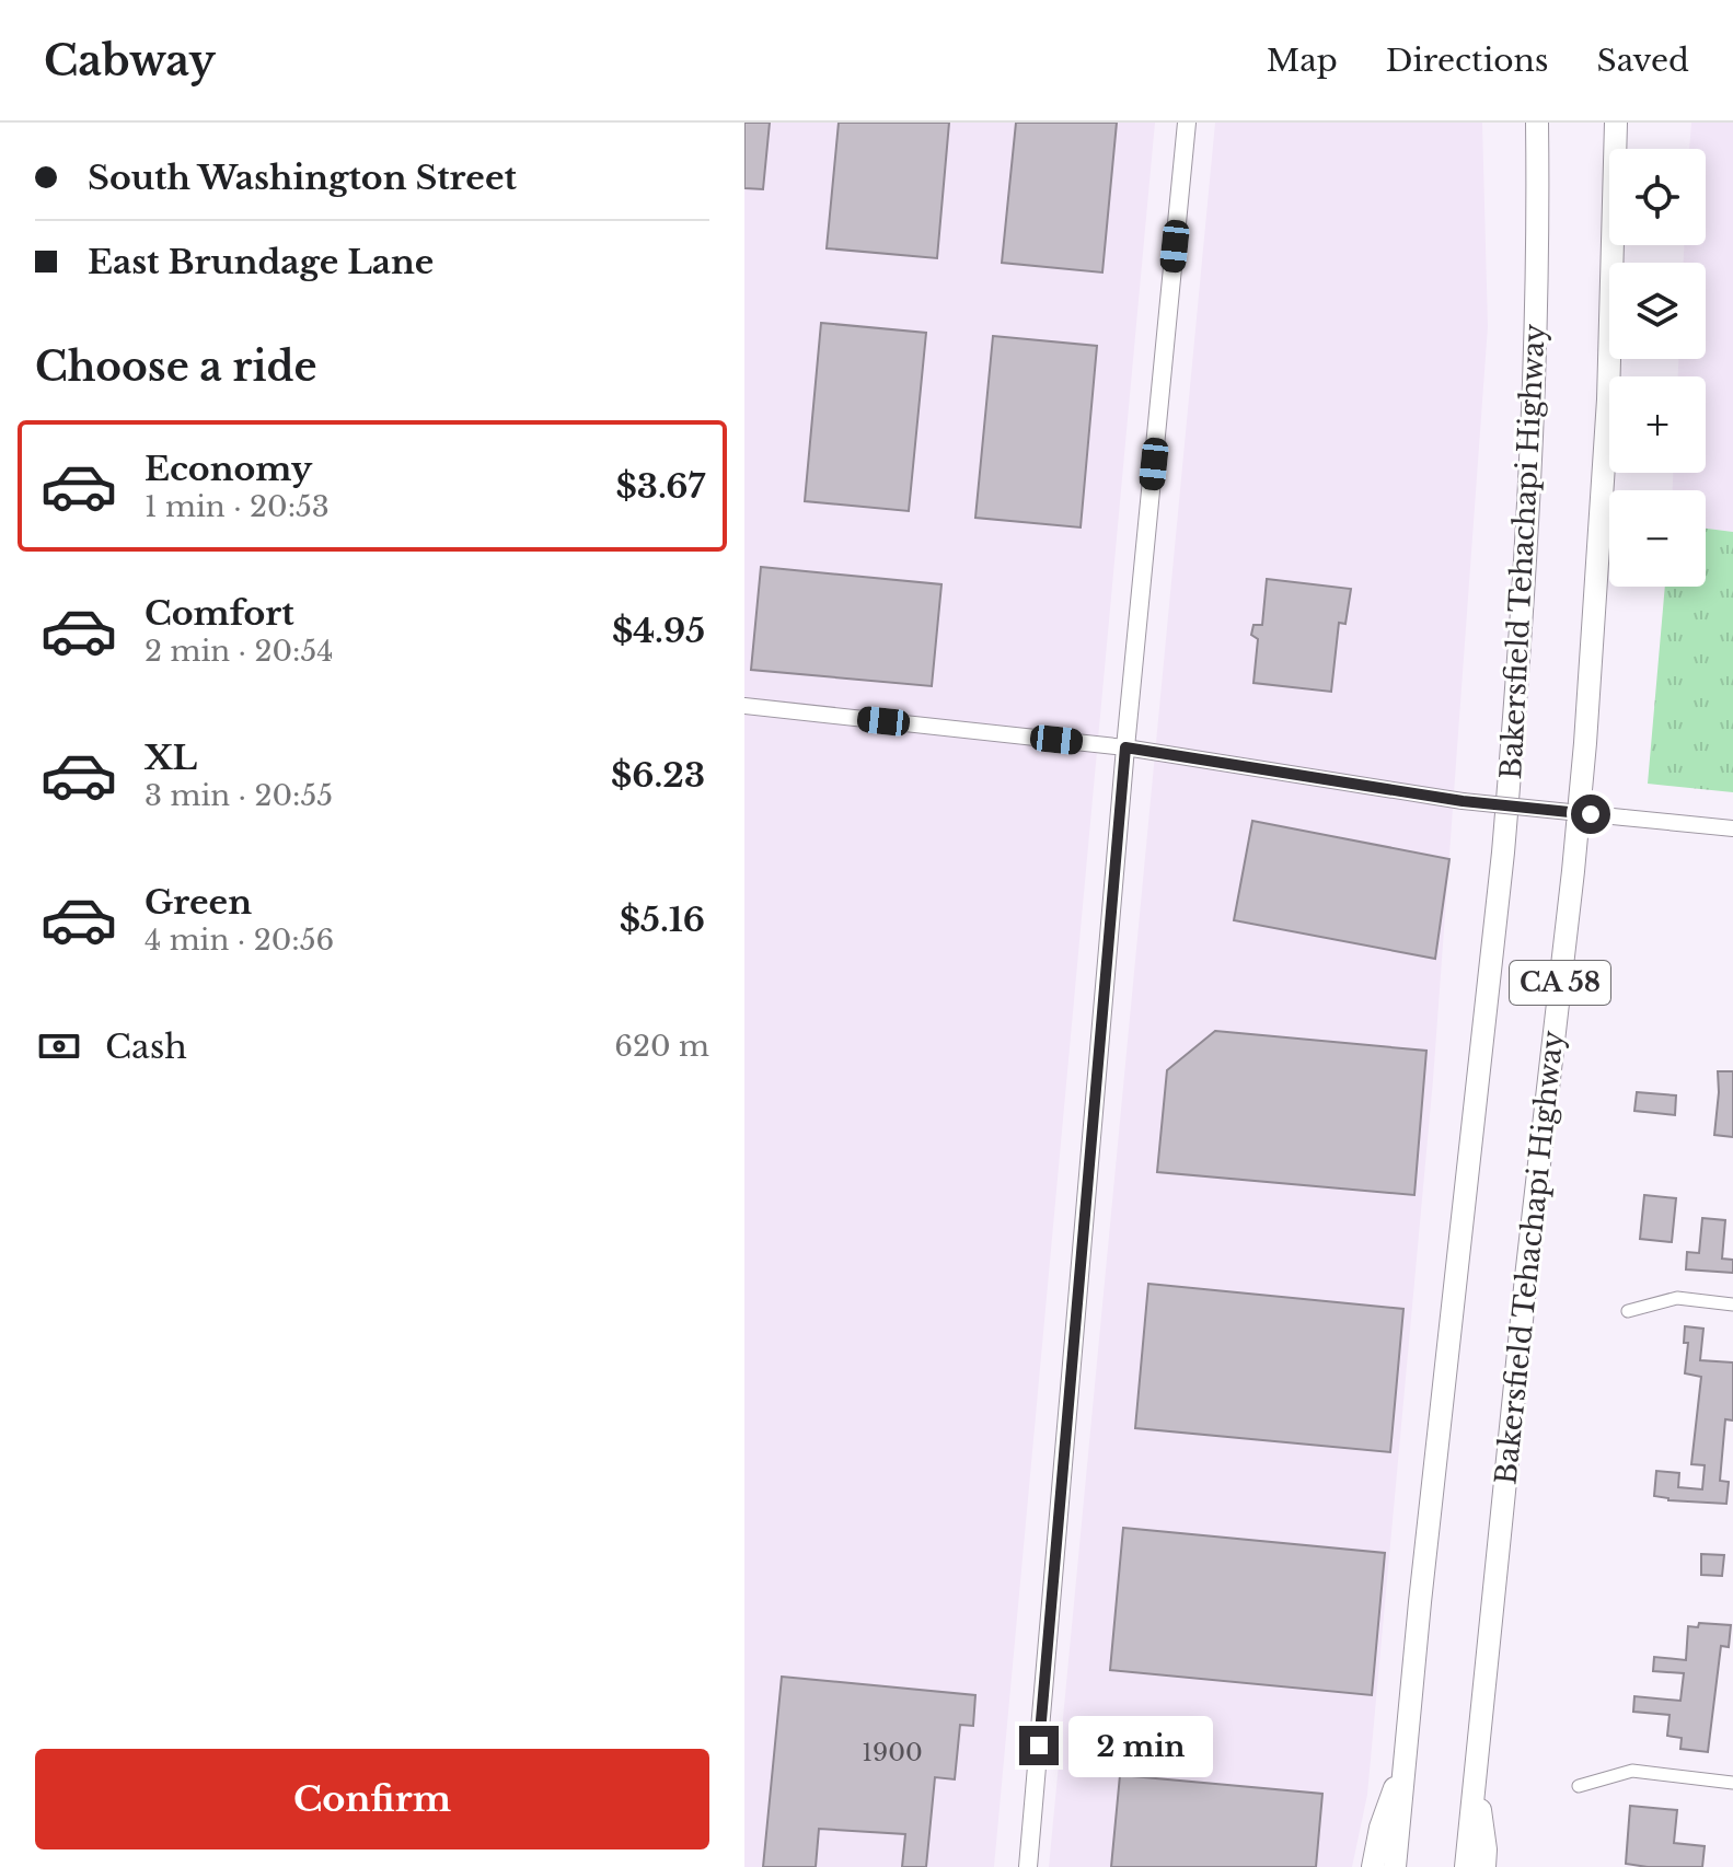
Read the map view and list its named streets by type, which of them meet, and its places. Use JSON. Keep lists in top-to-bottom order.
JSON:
{
  "streets": {
    "highway": ["Bakersfield Tehachapi Highway", "CA 58"]
  },
  "house_numbers": ["1900"],
  "page": {
    "header": "Cabway",
    "nav": ["Map", "Directions", "Saved"],
    "banner": ["South Washington Street", "East Brundage Lane"],
    "map_buttons": ["+", "−"],
    "heading": "Choose a ride",
    "list": [
      {
        "name": "Economy",
        "note": "1 min · 20:53",
        "value": "$3.67"
      },
      {
        "name": "Comfort",
        "note": "2 min · 20:54",
        "value": "$4.95"
      },
      {
        "name": "XL",
        "note": "3 min · 20:55",
        "value": "$6.23"
      },
      {
        "name": "Green",
        "note": "4 min · 20:56",
        "value": "$5.16"
      }
    ],
    "pay": ["Cash", "620 m"],
    "bubble": "2 min",
    "buttons": "Confirm"
  }
}
